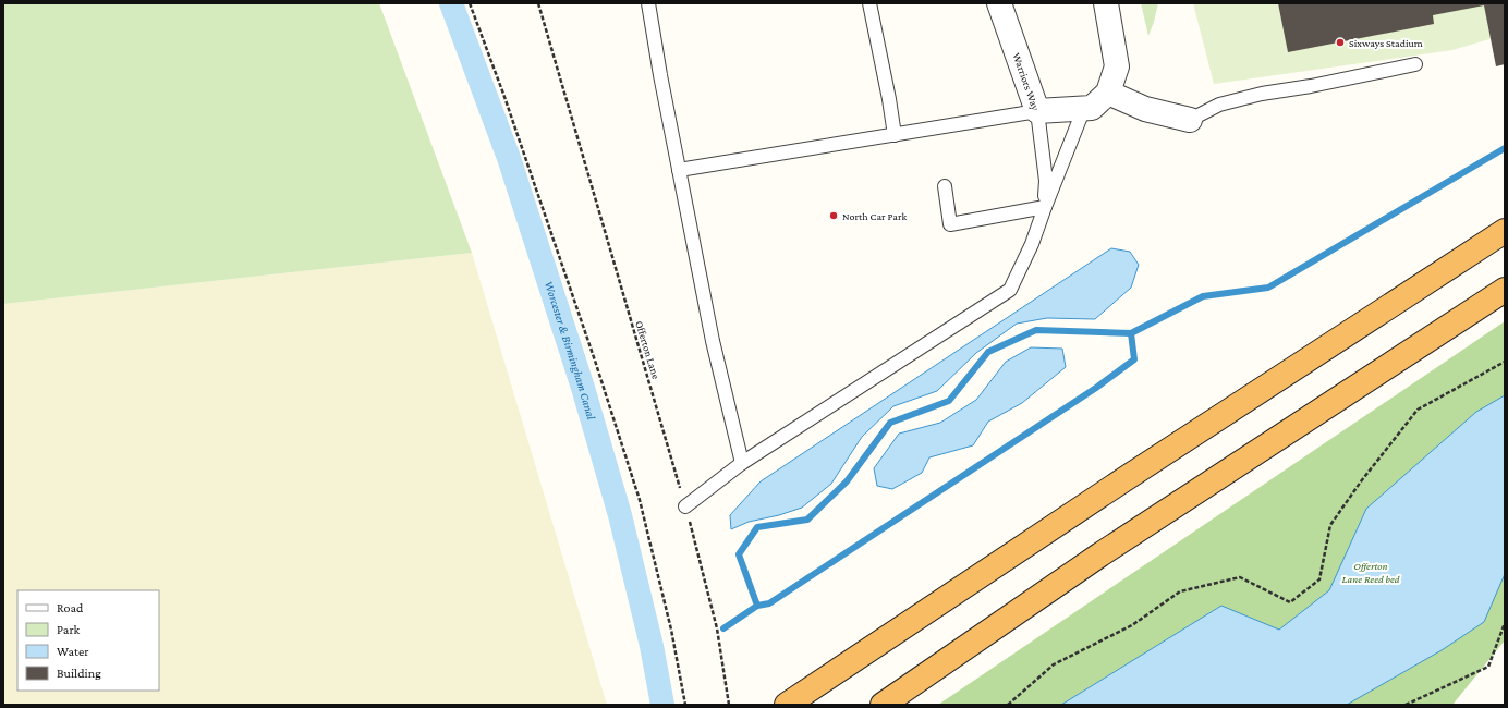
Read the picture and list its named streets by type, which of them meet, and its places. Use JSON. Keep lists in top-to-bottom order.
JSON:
{
  "streets": {
    "street": ["Warriors Way"],
    "path": ["Offerton Lane"]
  },
  "water": ["Worcester & Birmingham Canal"],
  "parks": ["Offerton Lane Reed bed"],
  "places": ["Sixways Stadium", "North Car Park"],
  "legend": [
    "Road",
    "Park",
    "Water",
    "Building"
  ]
}
